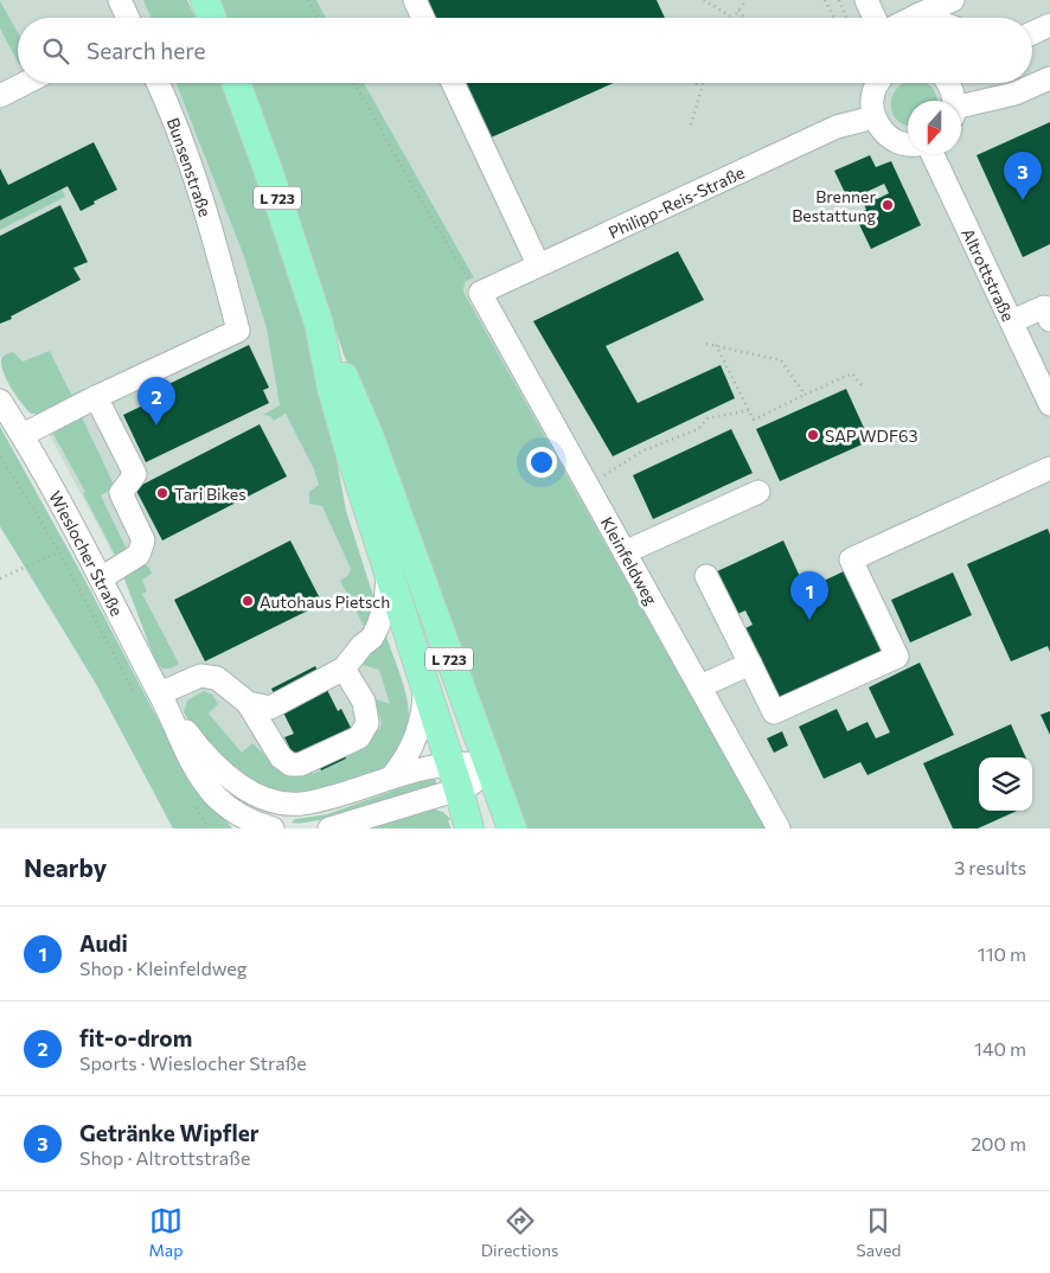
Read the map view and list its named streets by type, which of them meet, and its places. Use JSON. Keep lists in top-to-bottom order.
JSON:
{
  "streets": {
    "main road": ["L 723"],
    "street": [
      "Bunsenstraße",
      "Philipp-Reis-Straße",
      "Altrottstraße",
      "Wieslocher Straße",
      "Kleinfeldweg"
    ]
  },
  "crossings": [
    ["L 723", "Wieslocher Straße"],
    ["Philipp-Reis-Straße", "Kleinfeldweg"]
  ],
  "places": [
    "Brenner Bestattung",
    "SAP WDF63",
    "Tari Bikes",
    "Autohaus Pietsch"
  ],
  "north": "bottom",
  "page": {
    "search": "Search here",
    "pins": ["3", "2", "1"],
    "heading": ["Nearby", "3 results"],
    "list": [
      {
        "mark": "1",
        "name": "Audi",
        "note": "Shop · Kleinfeldweg",
        "value": "110 m"
      },
      {
        "mark": "2",
        "name": "fit-o-drom",
        "note": "Sports · Wieslocher Straße",
        "value": "140 m"
      },
      {
        "mark": "3",
        "name": "Getränke Wipfler",
        "note": "Shop · Altrottstraße",
        "value": "200 m"
      }
    ],
    "nav": ["Map", "Directions", "Saved"]
  }
}
